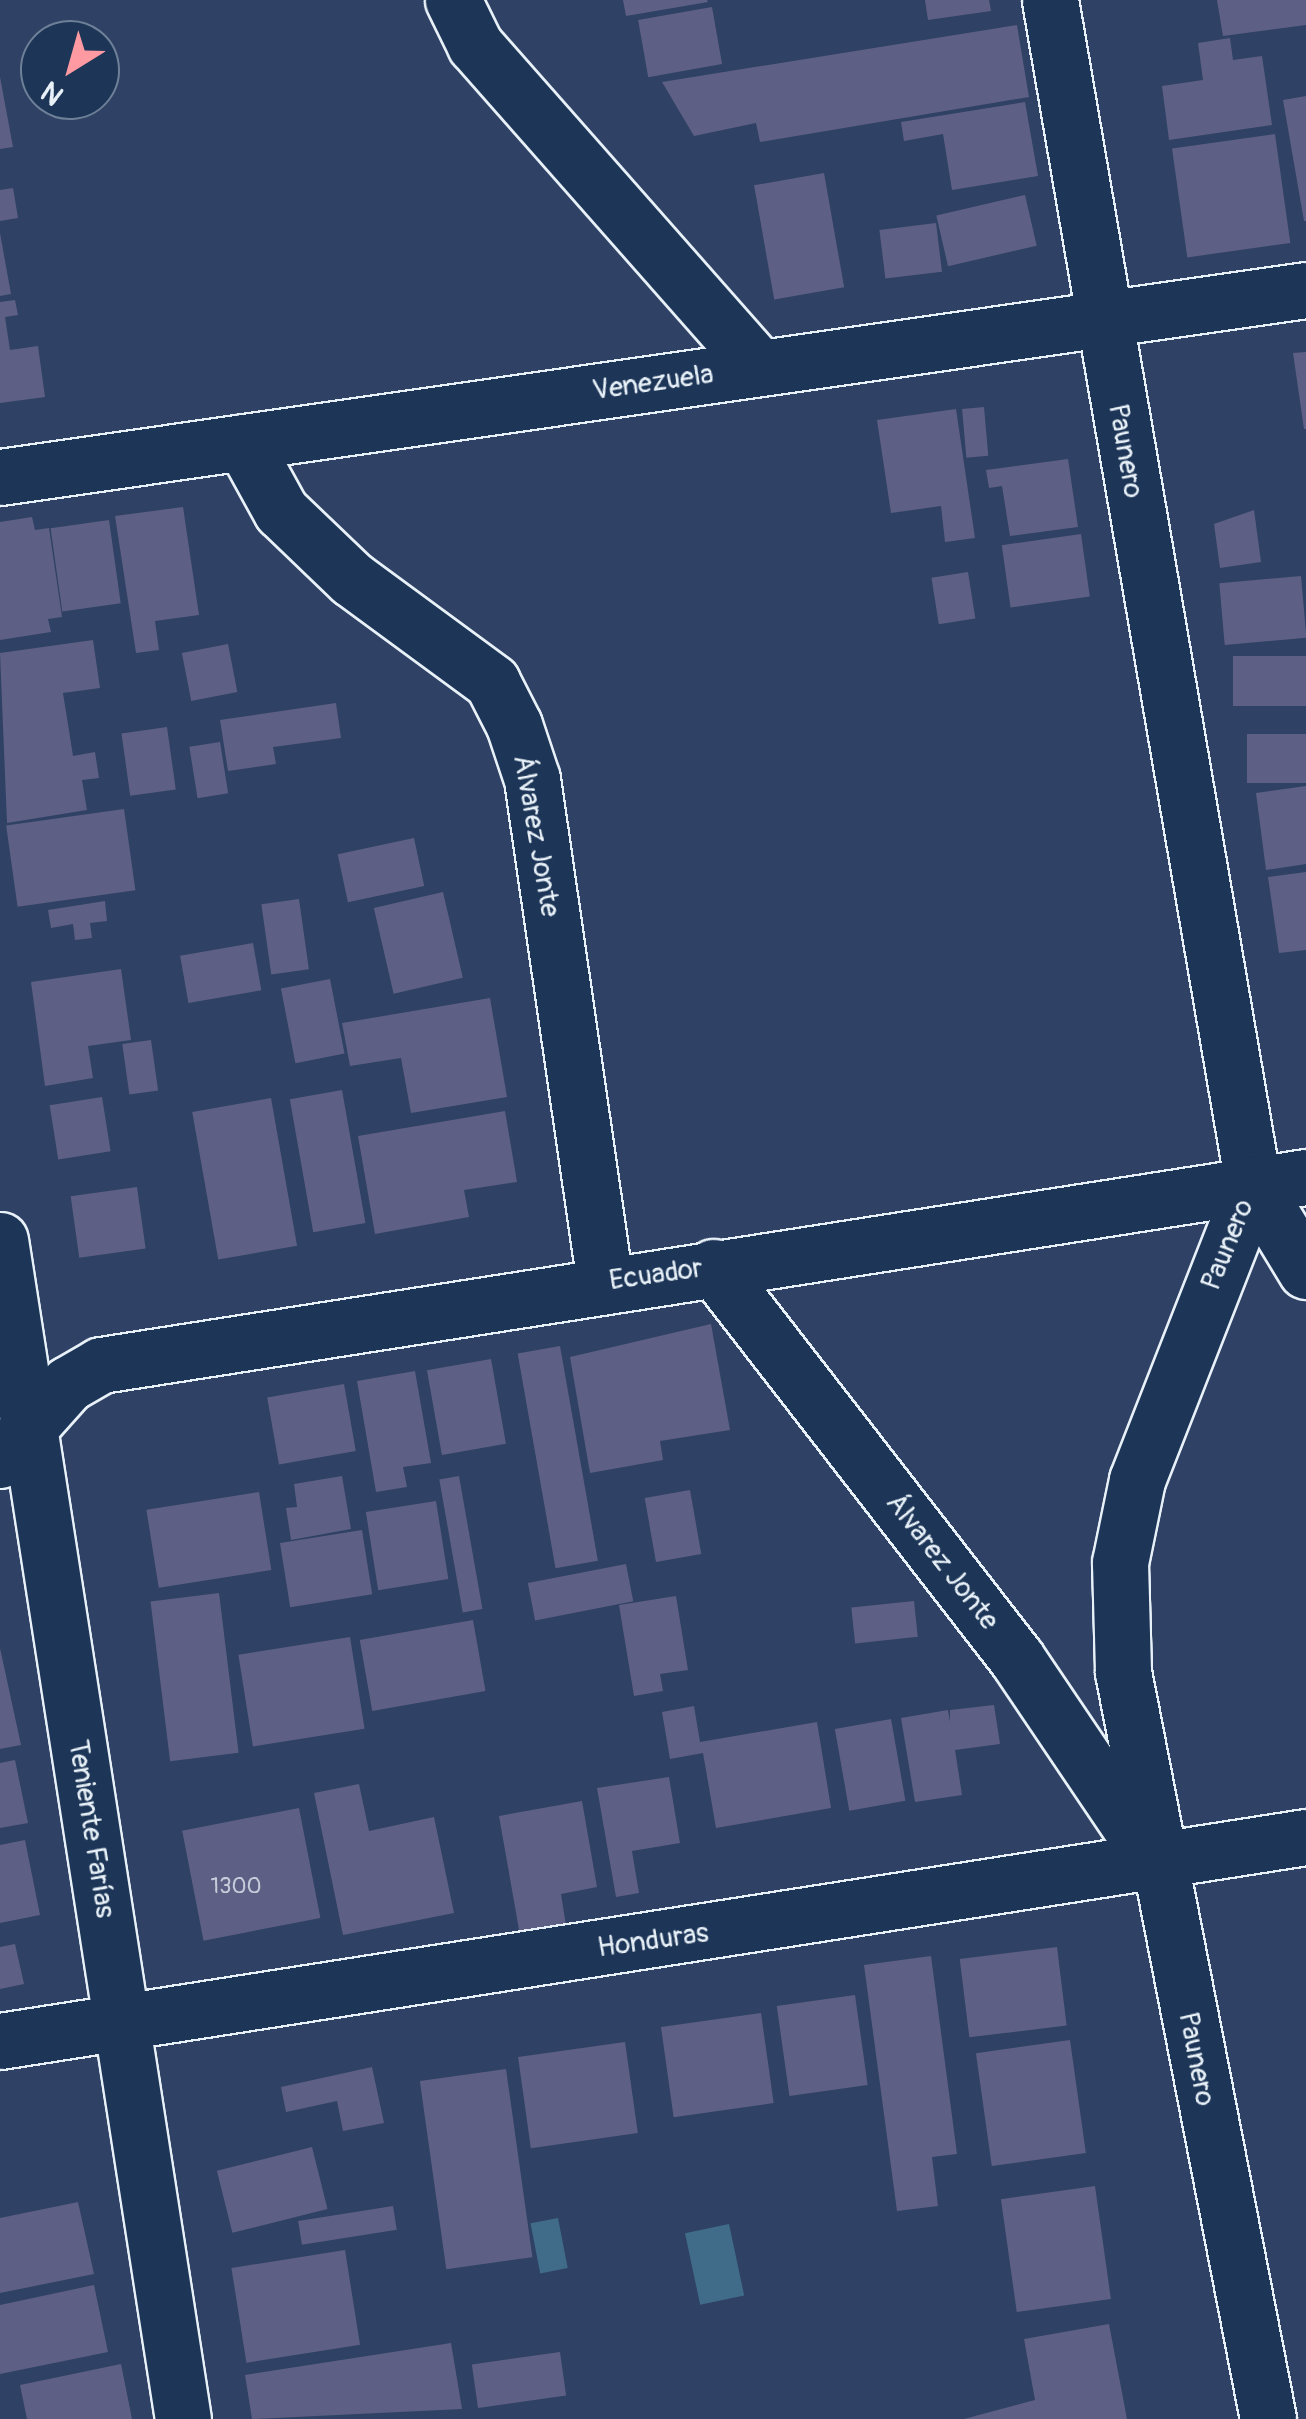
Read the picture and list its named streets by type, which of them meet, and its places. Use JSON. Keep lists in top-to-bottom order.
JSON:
{
  "streets": {
    "street": [
      "Venezuela",
      "Paunero",
      "Álvarez Jonte",
      "Ecuador",
      "Teniente Farías",
      "Honduras"
    ]
  },
  "crossings": [
    ["Venezuela", "Paunero"],
    ["Venezuela", "Álvarez Jonte"],
    ["Paunero", "Álvarez Jonte"],
    ["Paunero", "Ecuador"],
    ["Paunero", "Honduras"],
    ["Álvarez Jonte", "Ecuador"],
    ["Álvarez Jonte", "Honduras"],
    ["Ecuador", "Teniente Farías"],
    ["Teniente Farías", "Honduras"]
  ],
  "house_numbers": ["1300"],
  "north": "bottom left"
}
